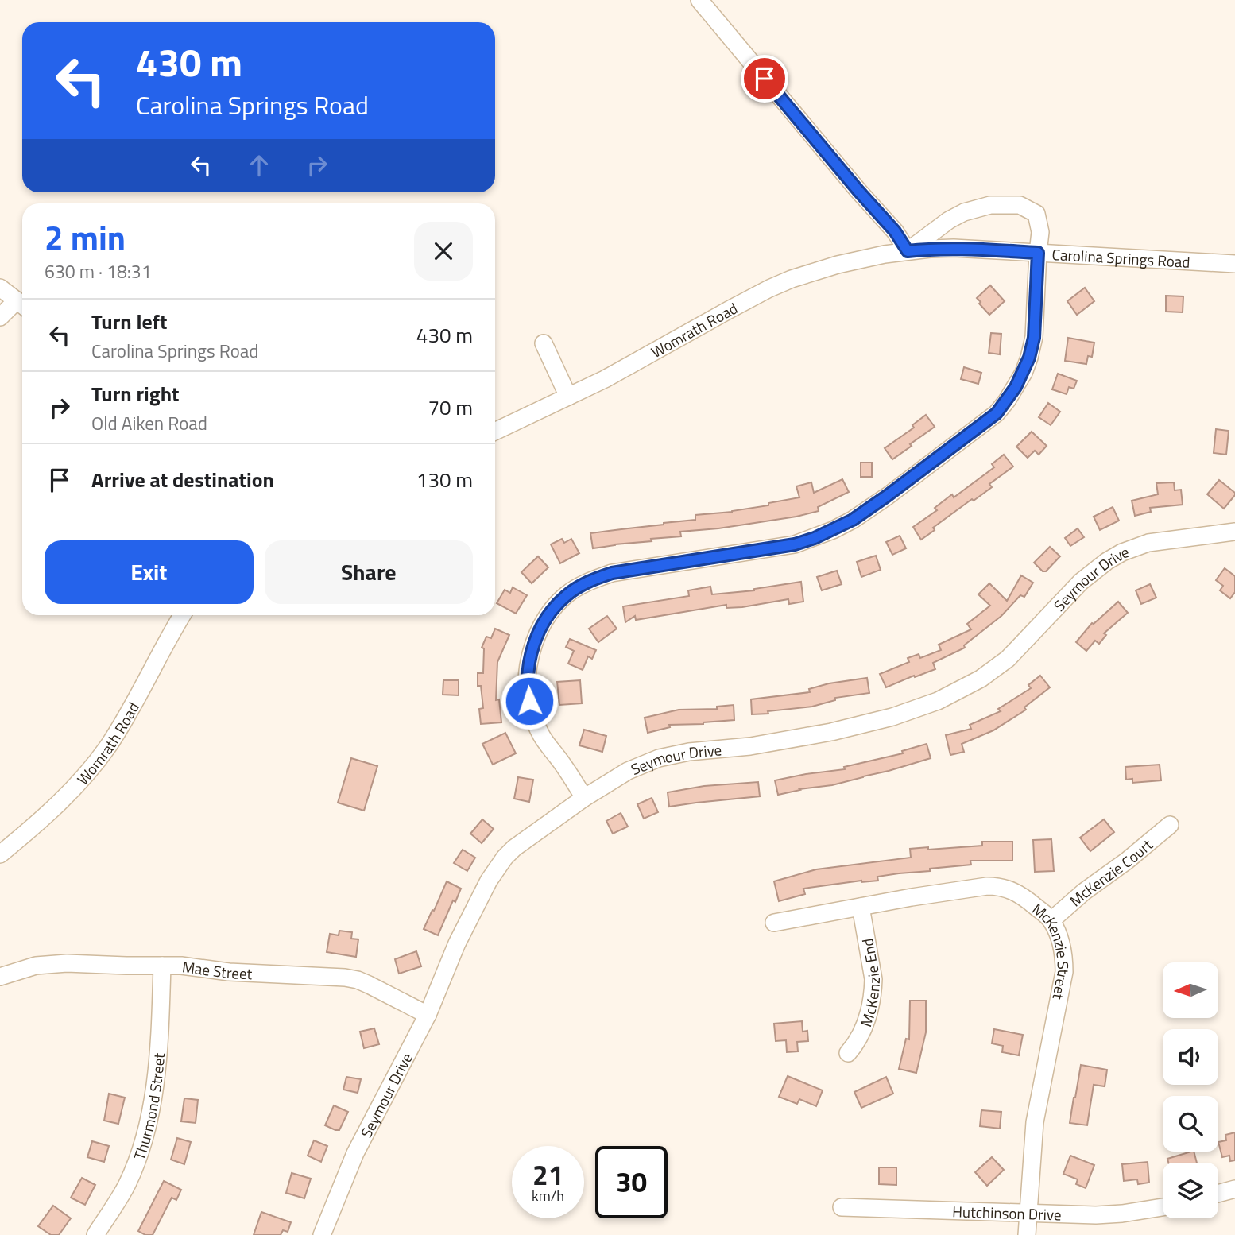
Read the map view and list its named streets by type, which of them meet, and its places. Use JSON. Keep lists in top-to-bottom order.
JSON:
{
  "streets": {
    "street": [
      "Carolina Springs Road",
      "Womrath Road",
      "Seymour Drive",
      "McKenzie Court",
      "McKenzie Street",
      "Mae Street",
      "McKenzie End",
      "Thurmond Street",
      "Hutchinson Drive"
    ]
  },
  "crossings": [
    ["Carolina Springs Road", "Womrath Road"],
    ["Seymour Drive", "Mae Street"],
    ["McKenzie Court", "McKenzie Street"],
    ["McKenzie Street", "McKenzie End"],
    ["McKenzie Street", "Hutchinson Drive"],
    ["Mae Street", "Thurmond Street"]
  ],
  "north": "left",
  "page": {
    "turn": ["430 m", "Carolina Springs Road"],
    "heading": ["2 min", "630 m · 18:31"],
    "list": [
      {
        "name": "Turn left",
        "note": "Carolina Springs Road",
        "value": "430 m"
      },
      {
        "name": "Turn right",
        "note": "Old Aiken Road",
        "value": "70 m"
      },
      {
        "name": "Arrive at destination",
        "value": "130 m"
      }
    ],
    "buttons": ["Exit", "Share"],
    "speed": "21 km/h",
    "limit": "30"
  }
}
